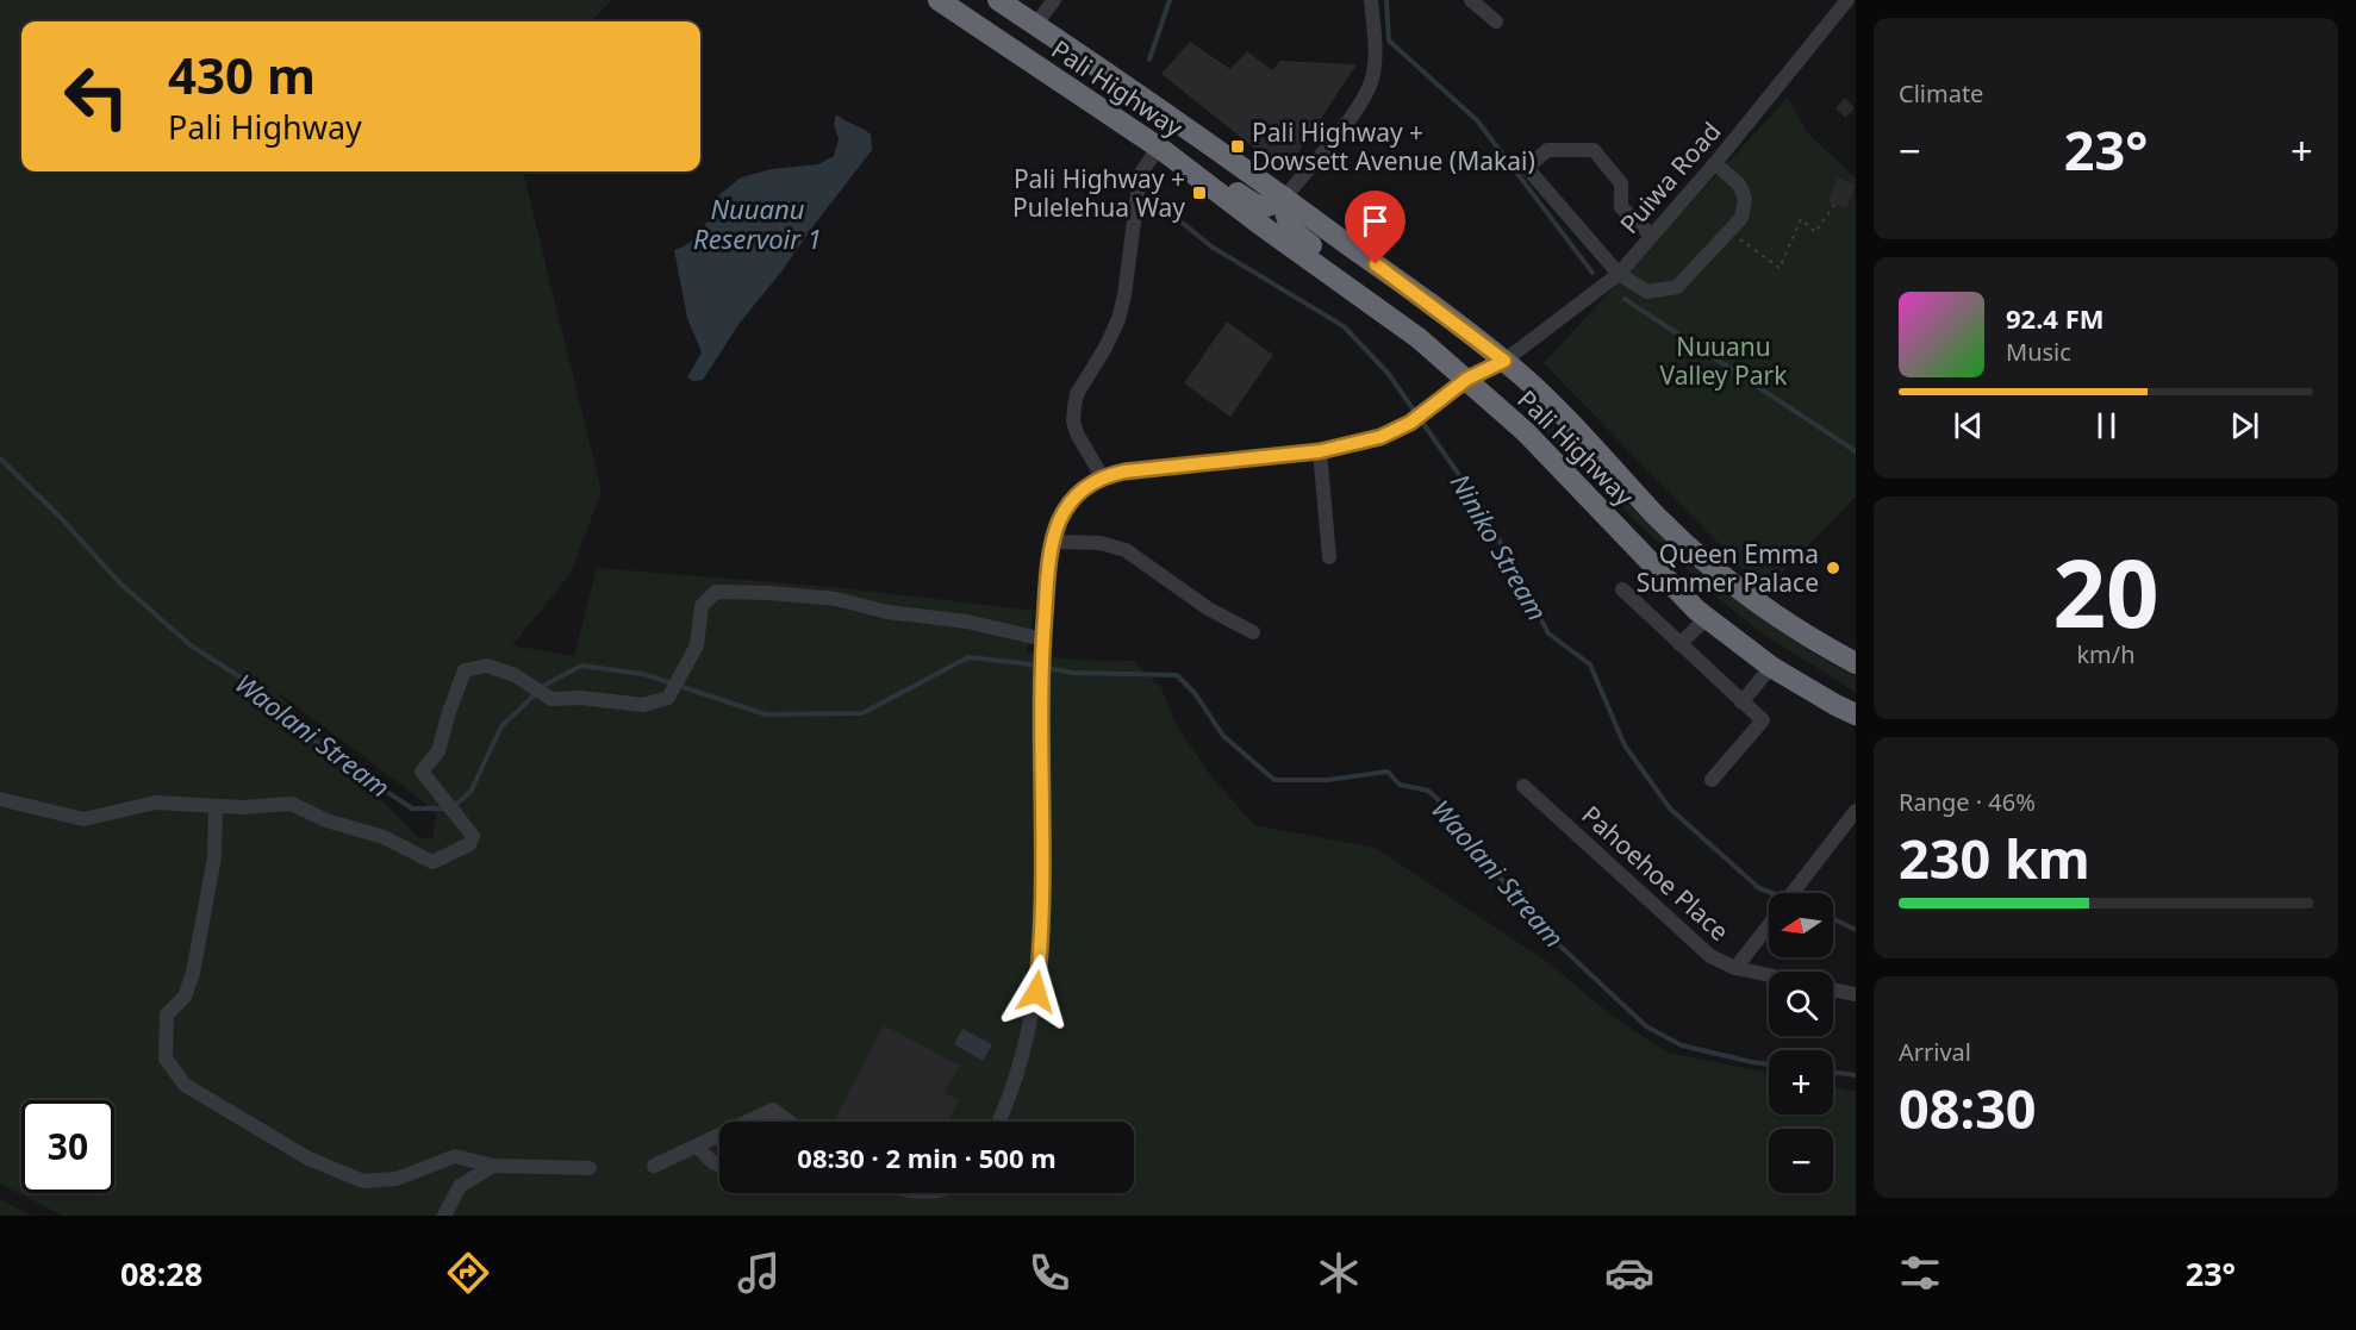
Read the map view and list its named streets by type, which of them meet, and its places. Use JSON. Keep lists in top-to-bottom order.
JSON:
{
  "streets": {
    "highway": ["Pali Highway"],
    "street": ["Puiwa Road", "Pahoehoe Place"]
  },
  "crossings": [
    ["Pali Highway", "Puiwa Road"]
  ],
  "water": ["Nuuanu Reservoir 1", "Niniko Stream", "Waolani Stream"],
  "parks": ["Nuuanu Valley Park"],
  "places": {
    "transit": ["Pali Highway + Dowsett Avenue (Makai)", "Pali Highway + Pulelehua Way"],
    "other": ["Queen Emma Summer Palace"]
  },
  "north": "left",
  "page": {
    "tile": [
      "Climate",
      ["20", "km/h"],
      ["Range · 46%", "230 km"],
      ["Arrival", "08:30"]
    ],
    "turn": ["430 m", "Pali Highway"],
    "heat": ["−", "23°", "+"],
    "song": ["92.4 FM", "Music"],
    "map_buttons": ["+", "−"],
    "limit": "30",
    "trip": "08:30 · 2 min · 500 m",
    "tabs": ["08:28", "23°"]
  }
}
